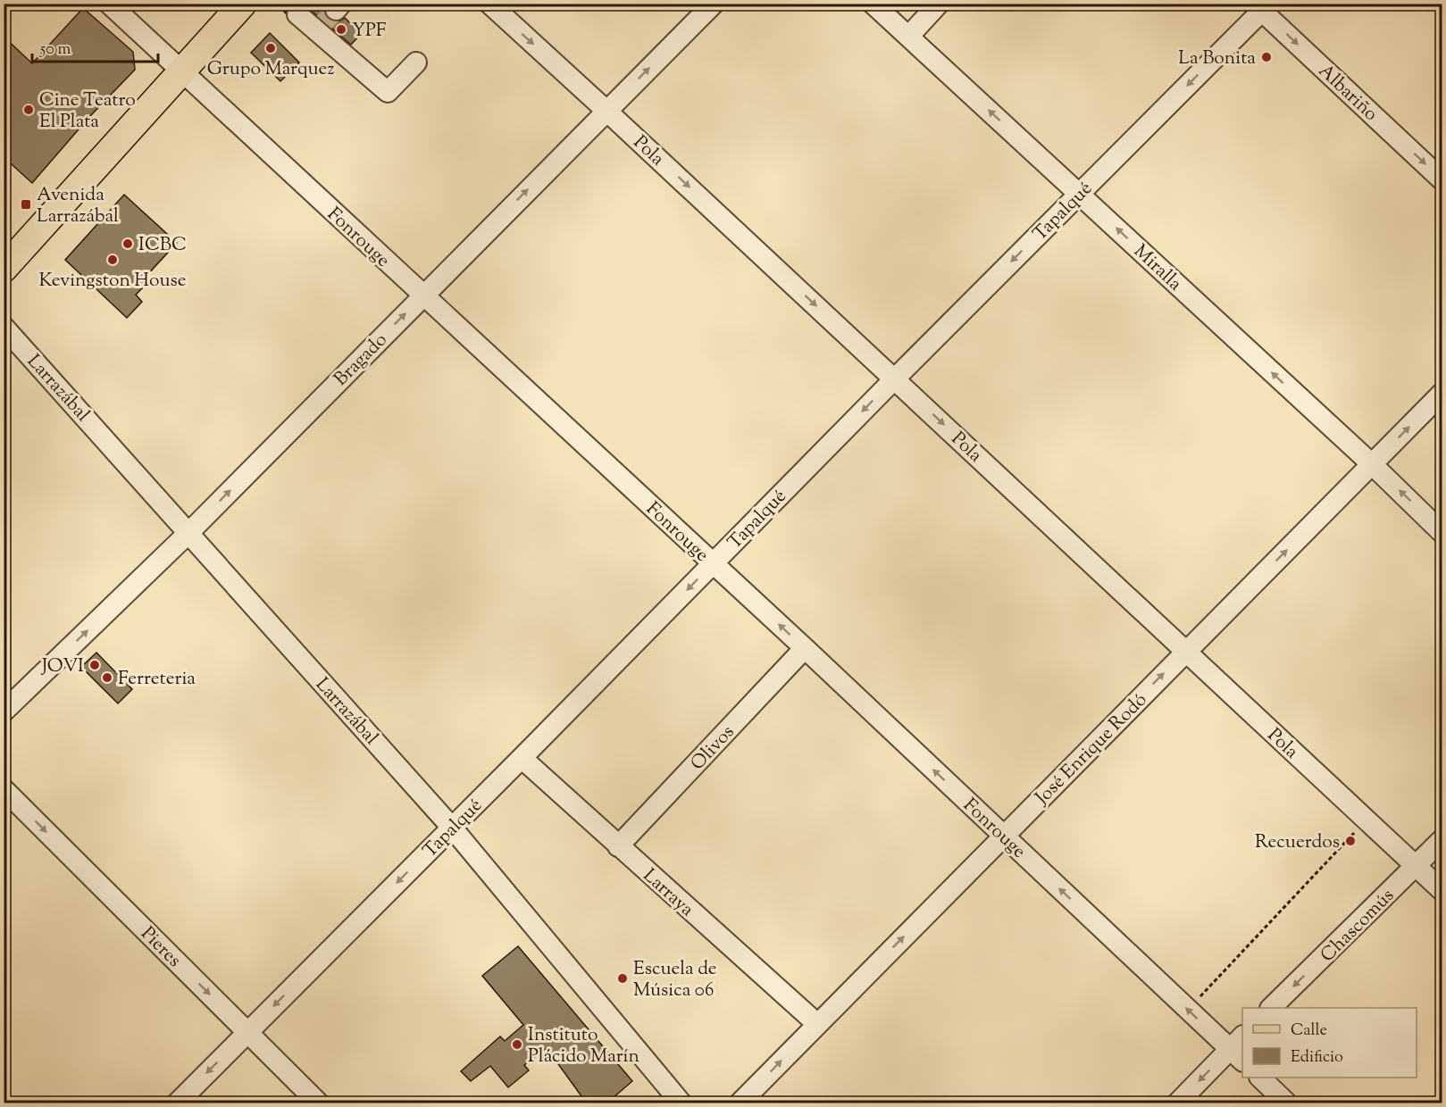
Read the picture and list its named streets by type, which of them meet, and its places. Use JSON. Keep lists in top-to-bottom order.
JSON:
{
  "streets": {
    "street": [
      "Albariño",
      "Pola",
      "Tapalqué",
      "Fonrouge",
      "Miralla",
      "Bragado",
      "Larrazábal",
      "Olivos",
      "José Enrique Rodó",
      "Larraya",
      "Chascomús",
      "Pieres"
    ]
  },
  "crossings": [
    ["Albariño", "Tapalqué"],
    ["Pola", "Tapalqué"],
    ["Pola", "Bragado"],
    ["Pola", "José Enrique Rodó"],
    ["Pola", "Chascomús"],
    ["Tapalqué", "Fonrouge"],
    ["Tapalqué", "Miralla"],
    ["Tapalqué", "Larrazábal"],
    ["Tapalqué", "Larraya"],
    ["Tapalqué", "Pieres"],
    ["Fonrouge", "Bragado"],
    ["Fonrouge", "Olivos"],
    ["Fonrouge", "José Enrique Rodó"],
    ["Miralla", "José Enrique Rodó"],
    ["Bragado", "Larrazábal"],
    ["Olivos", "Larraya"],
    ["José Enrique Rodó", "Larraya"]
  ],
  "one_way": [
    "Albariño",
    "Pola",
    "Tapalqué",
    "Fonrouge",
    "Miralla",
    "Bragado",
    "José Enrique Rodó",
    "Chascomús",
    "Pieres"
  ],
  "places": {
    "other": [
      "YPF",
      "Grupo Marquez",
      "La Bonita",
      "Cine Teatro El Plata",
      "ICBC",
      "Kevingston House",
      "JOVI",
      "Ferreteria",
      "Recuerdos",
      "Escuela de Música 06",
      "Instituto Plácido Marín"
    ],
    "transit": ["Avenida Larrazábal"]
  },
  "legend": ["Calle", "Edificio"],
  "scale_bar": "50 m"
}
